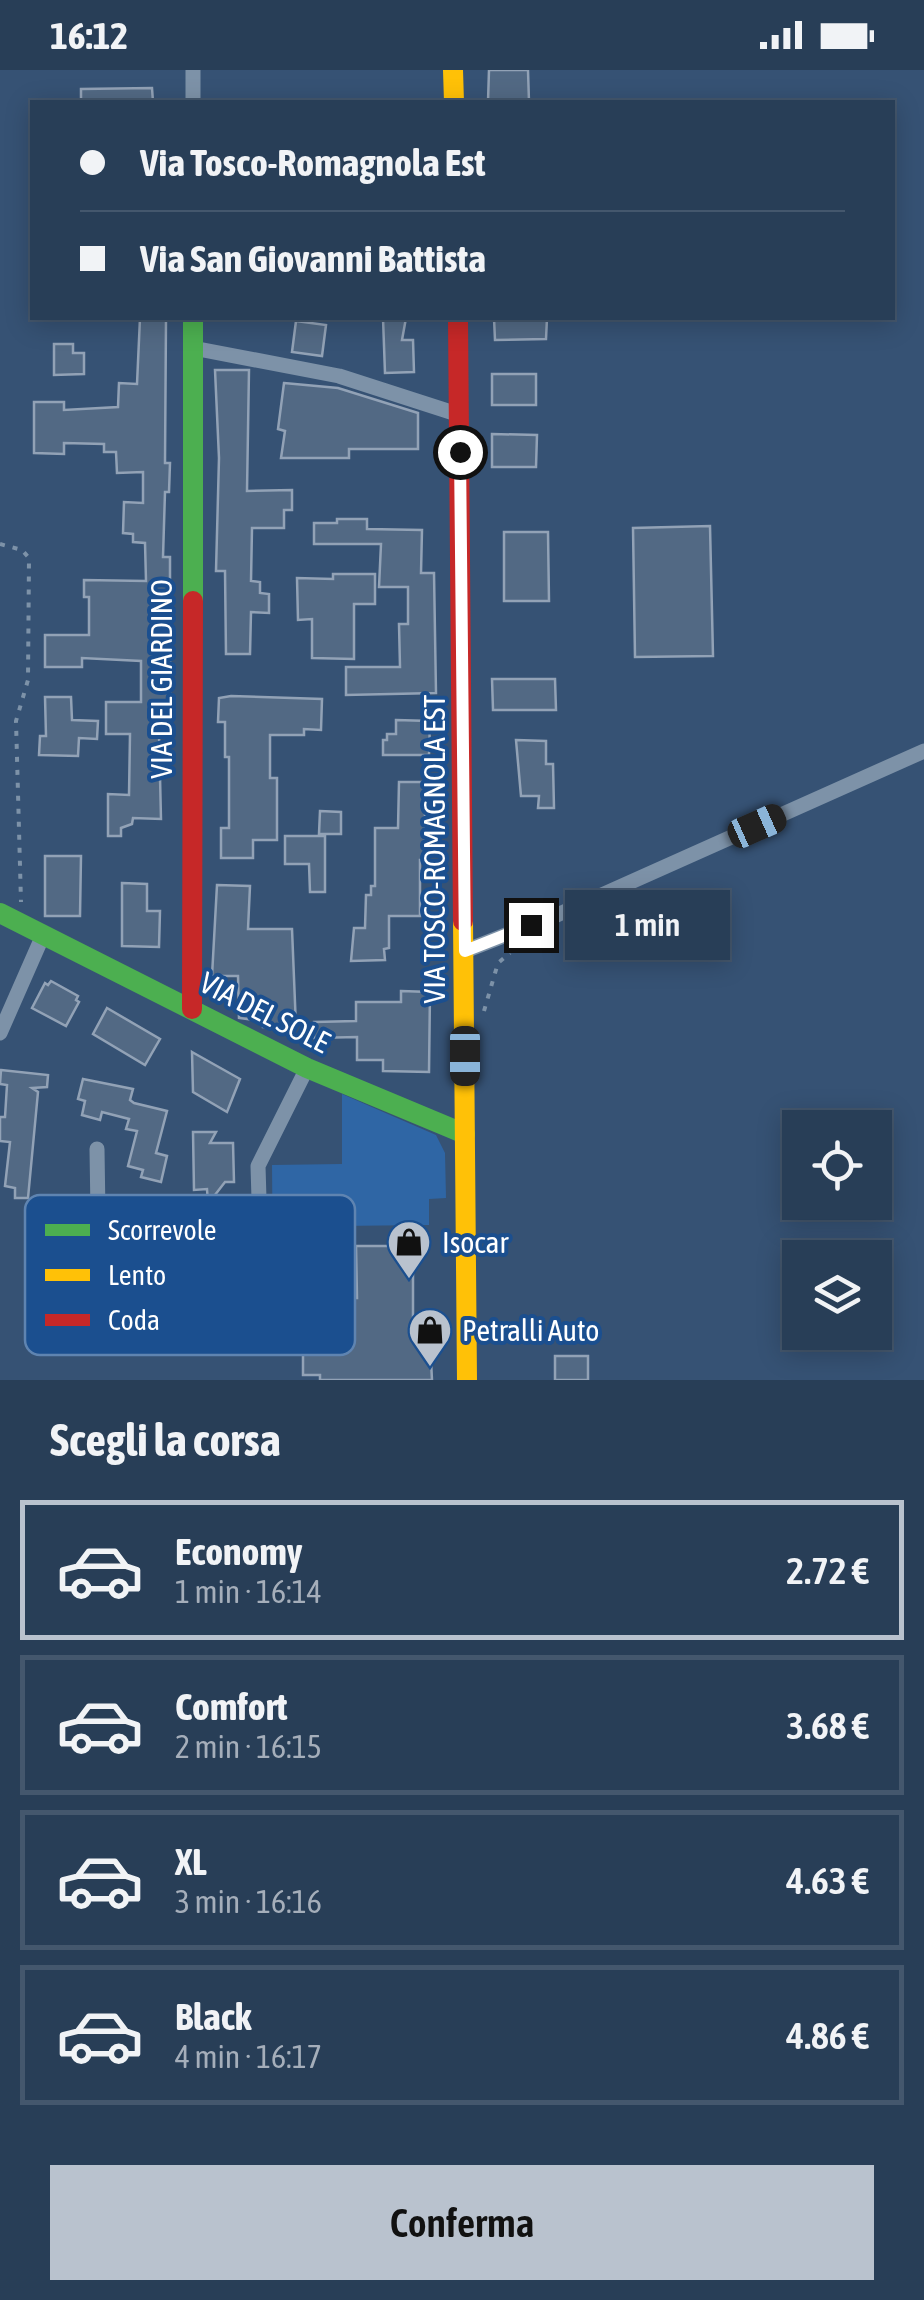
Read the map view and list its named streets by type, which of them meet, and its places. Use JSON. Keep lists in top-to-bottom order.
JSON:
{
  "streets": {
    "street": ["VIA DEL GIARDINO", "VIA TOSCO-ROMAGNOLA EST", "VIA DEL SOLE"]
  },
  "crossings": [
    ["VIA DEL GIARDINO", "VIA DEL SOLE"],
    ["VIA TOSCO-ROMAGNOLA EST", "VIA DEL SOLE"]
  ],
  "places": {
    "shop": ["Isocar", "Petralli Auto"]
  },
  "legend": ["Scorrevole", "Lento", "Coda"],
  "page": {
    "status": "16:12",
    "banner": ["Via Tosco-Romagnola Est", "Via San Giovanni Battista"],
    "bubble": "1 min",
    "heading": "Scegli la corsa",
    "list": [
      {
        "name": "Economy",
        "note": "1 min · 16:14",
        "value": "2.72 €"
      },
      {
        "name": "Comfort",
        "note": "2 min · 16:15",
        "value": "3.68 €"
      },
      {
        "name": "XL",
        "note": "3 min · 16:16",
        "value": "4.63 €"
      },
      {
        "name": "Black",
        "note": "4 min · 16:17",
        "value": "4.86 €"
      }
    ],
    "buttons": "Conferma"
  }
}
